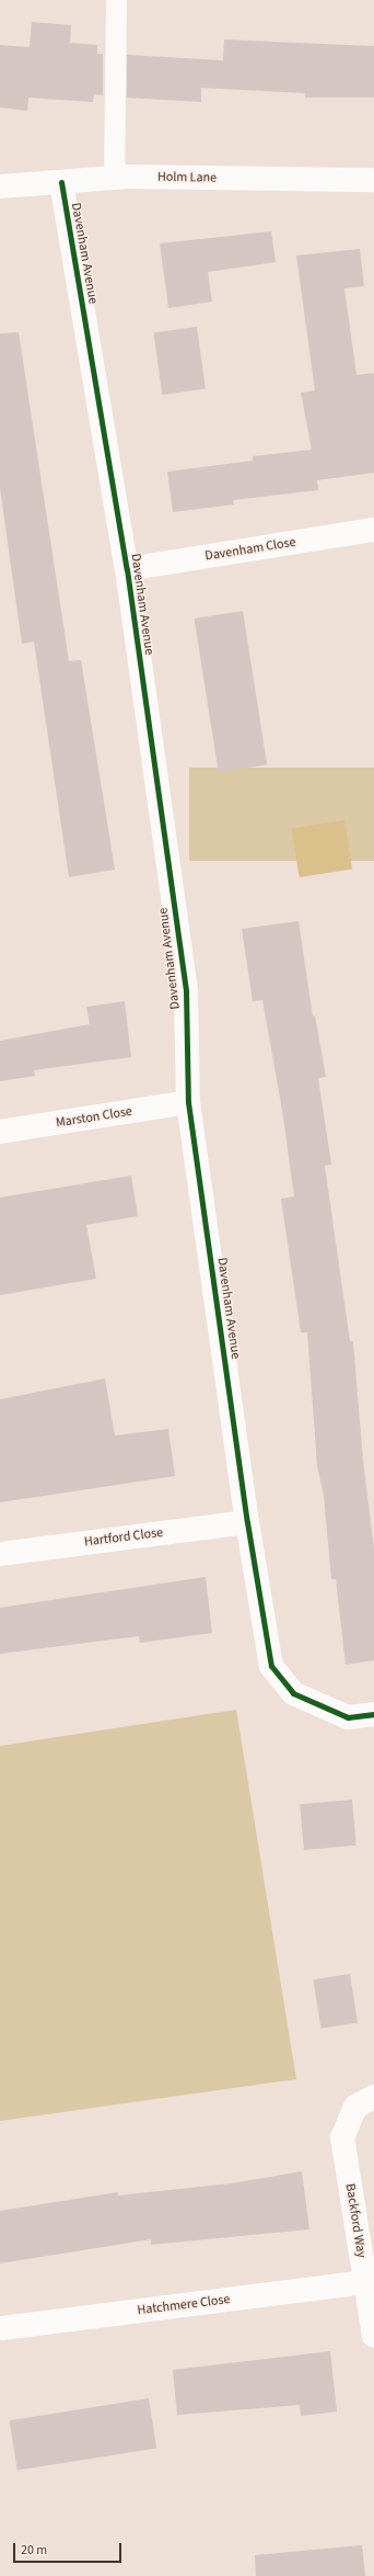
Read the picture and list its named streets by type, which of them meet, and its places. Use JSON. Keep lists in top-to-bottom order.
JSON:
{
  "streets": {
    "street": [
      "Holm Lane",
      "Davenham Avenue",
      "Davenham Close",
      "Marston Close",
      "Hartford Close",
      "Backford Way",
      "Hatchmere Close"
    ]
  },
  "crossings": [
    ["Holm Lane", "Davenham Avenue"],
    ["Davenham Avenue", "Davenham Close"],
    ["Davenham Avenue", "Marston Close"],
    ["Davenham Avenue", "Hartford Close"],
    ["Backford Way", "Hatchmere Close"]
  ],
  "scale_bar": "20 m"
}
